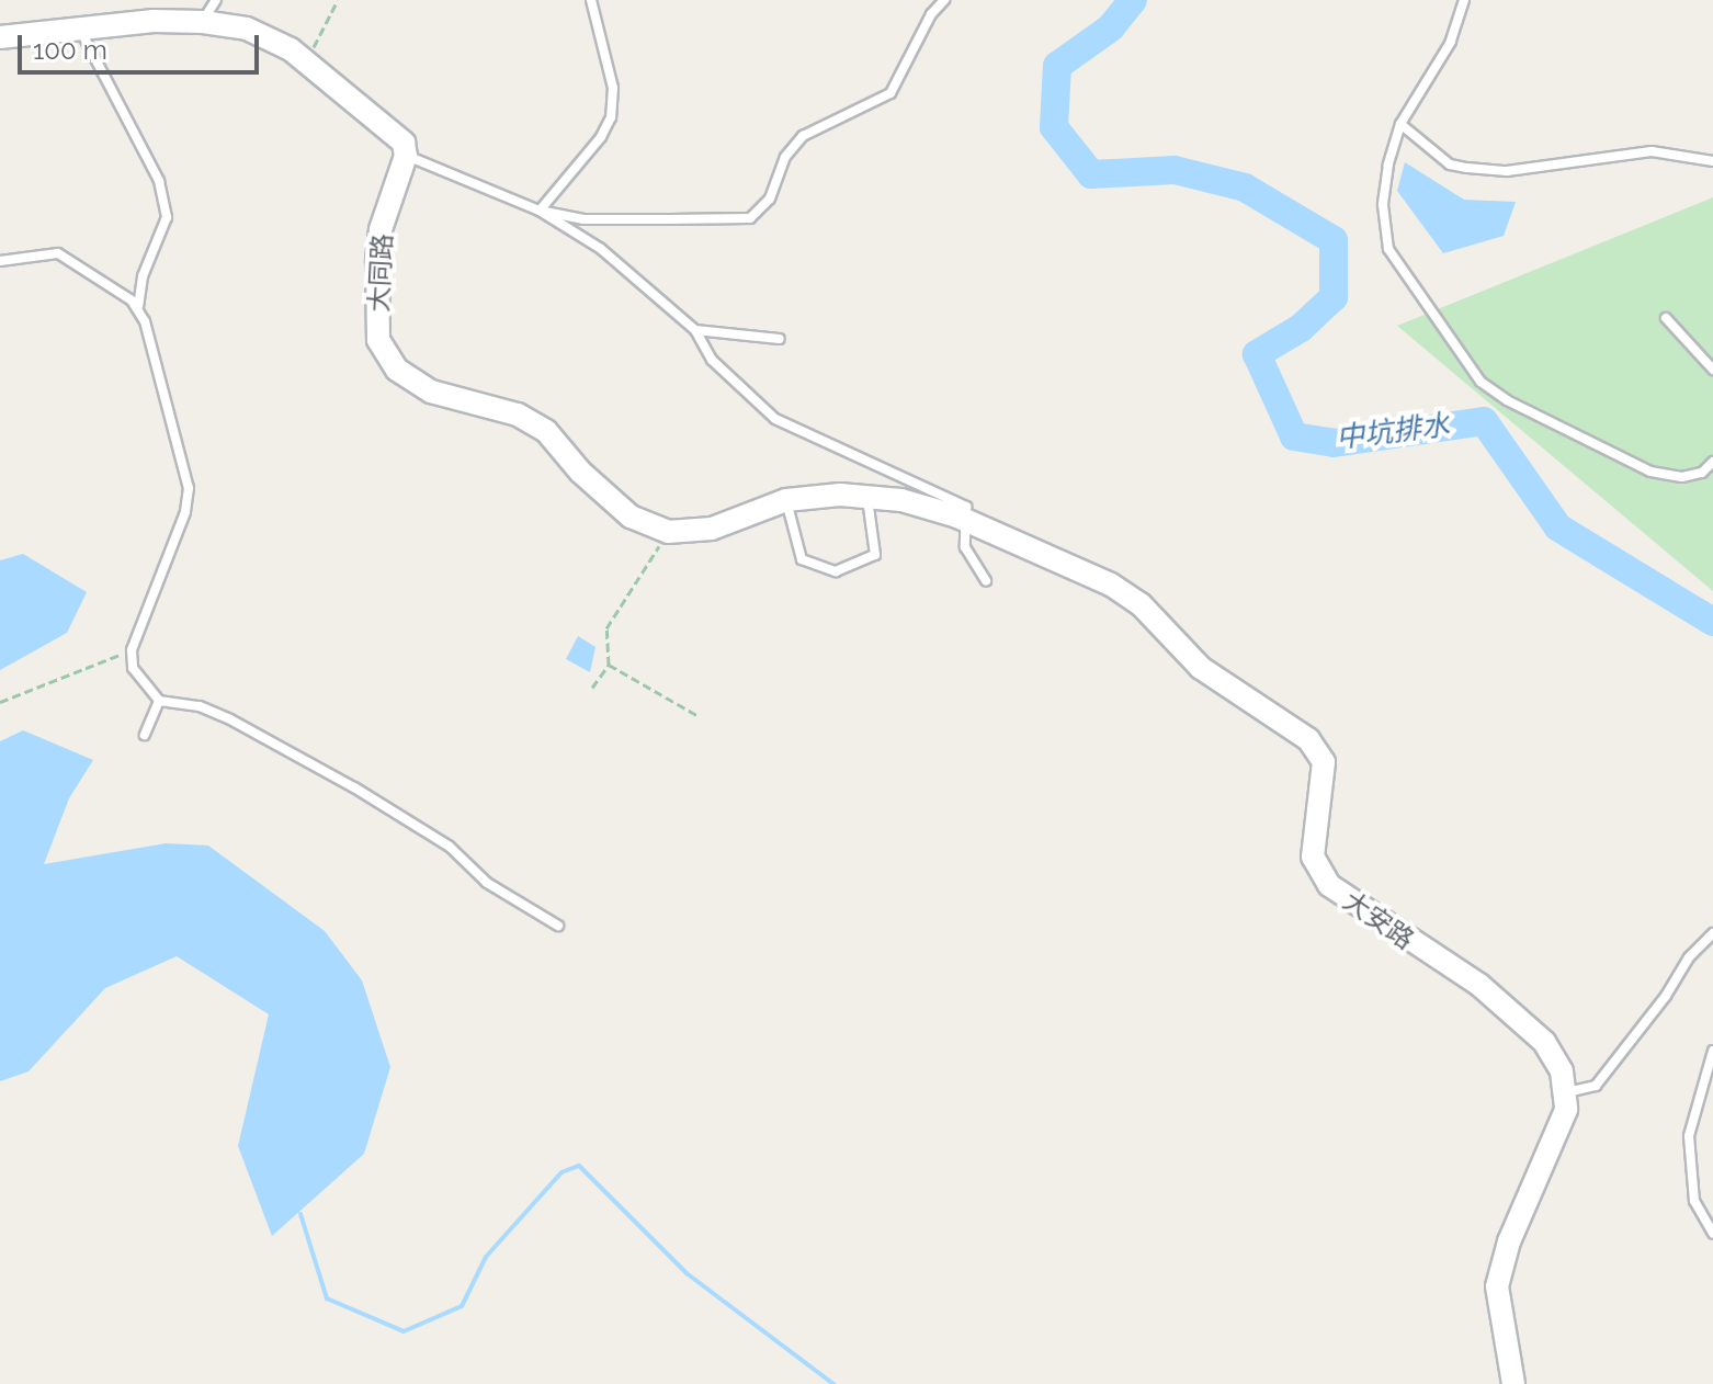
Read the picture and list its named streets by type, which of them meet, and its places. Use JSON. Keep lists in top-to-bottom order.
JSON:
{
  "streets": {
    "street": ["大同路", "大安路"]
  },
  "crossings": [
    ["大同路", "大安路"]
  ],
  "water": ["中坑排水"],
  "scale_bar": "100 m"
}
